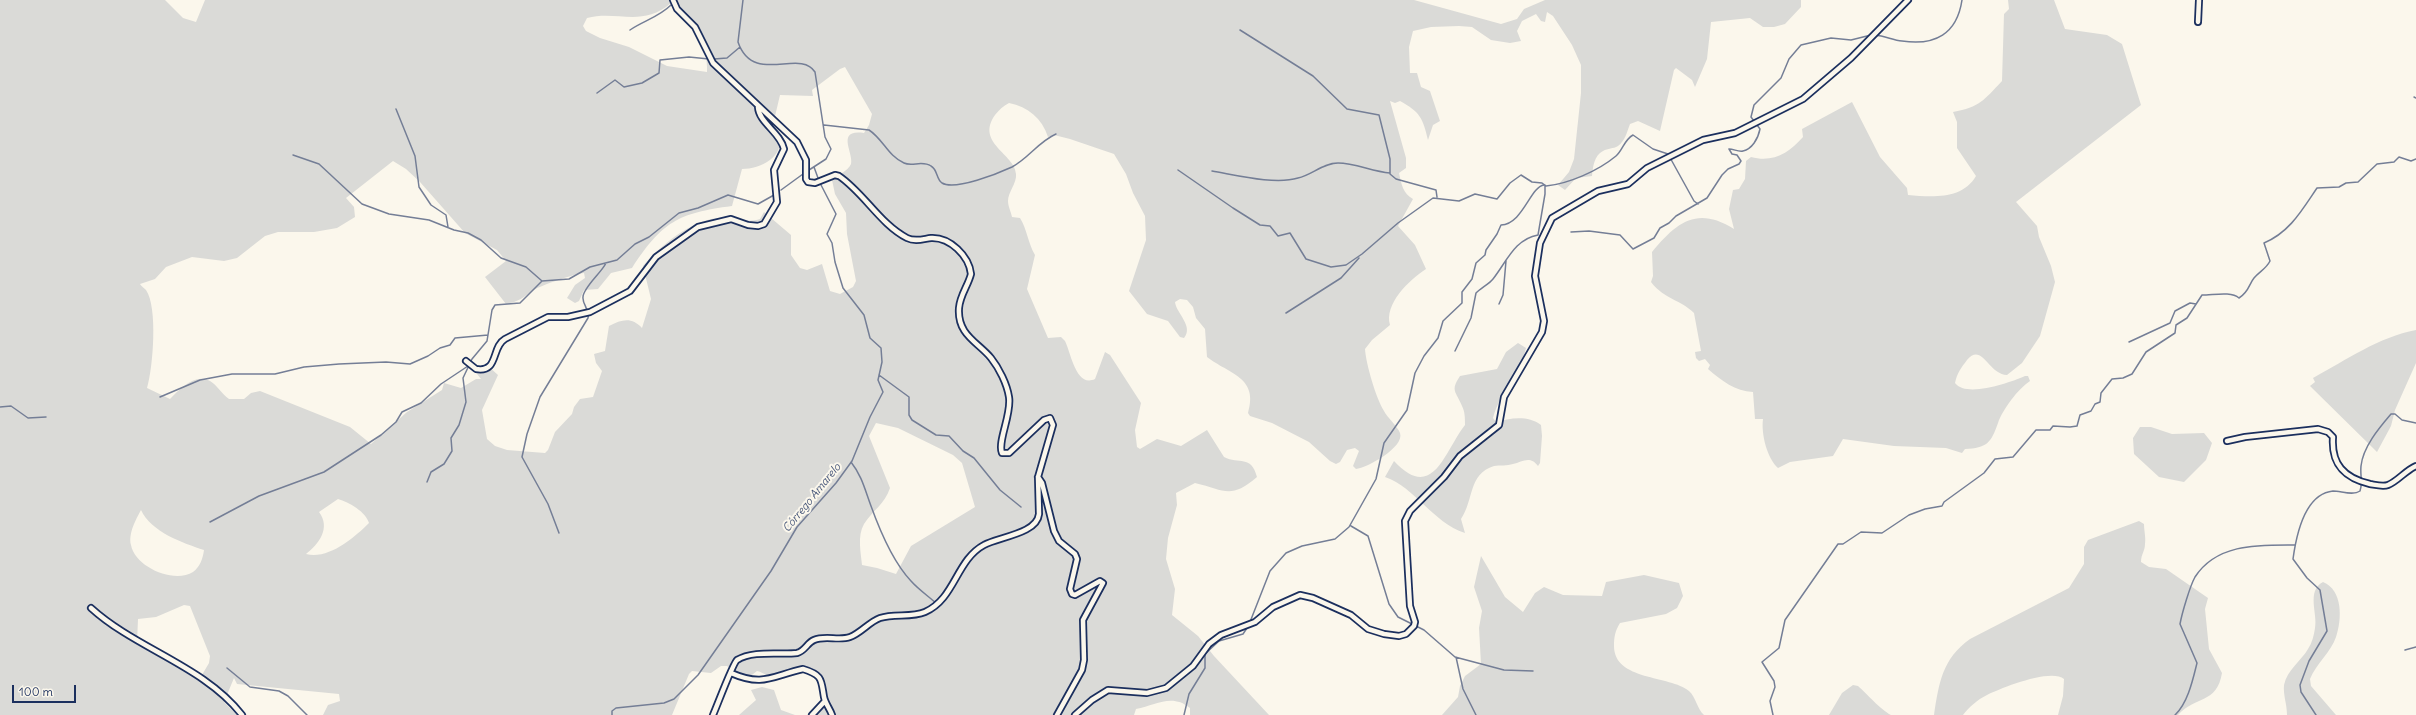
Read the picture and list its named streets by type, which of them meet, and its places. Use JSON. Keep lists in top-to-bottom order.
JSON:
{
  "water": ["Córrego Amarelo"],
  "scale_bar": "100 m"
}
